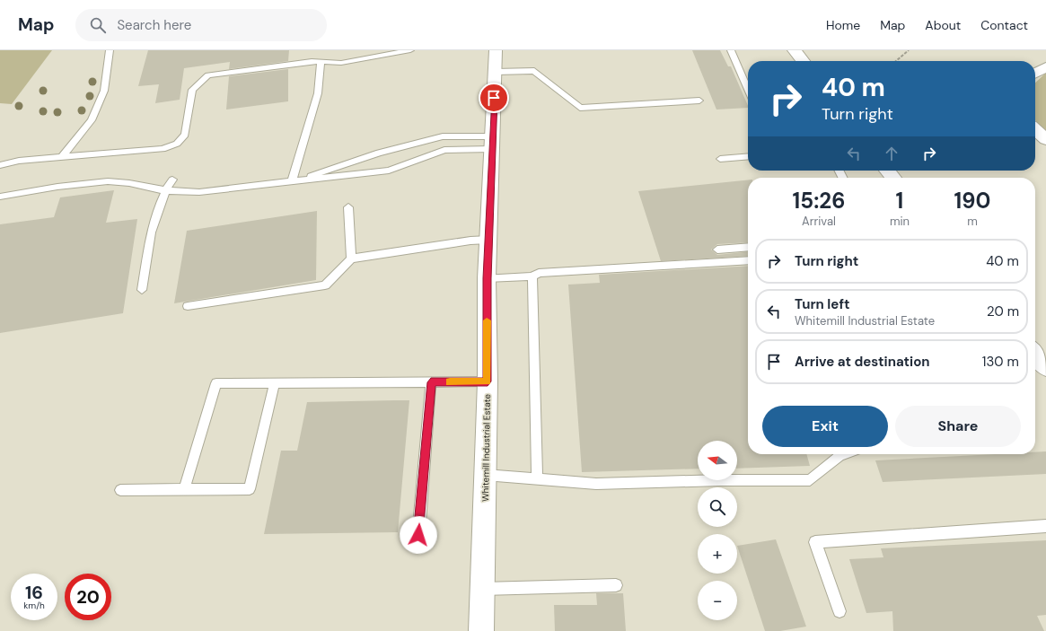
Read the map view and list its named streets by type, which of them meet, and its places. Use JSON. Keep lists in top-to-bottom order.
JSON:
{
  "streets": {
    "street": ["Whitemill Industrial Estate"]
  },
  "north": "left",
  "page": {
    "header": "Map",
    "search": "Search here",
    "nav": [
      "Home",
      "Map",
      "About",
      "Contact"
    ],
    "turn": ["40 m", "Turn right"],
    "eta": [
      "15:26",
      "Arrival",
      "1",
      "min",
      "190",
      "m"
    ],
    "list": [
      {
        "name": "Turn right",
        "value": "40 m"
      },
      {
        "name": "Turn left",
        "note": "Whitemill Industrial Estate",
        "value": "20 m"
      },
      {
        "name": "Arrive at destination",
        "value": "130 m"
      }
    ],
    "buttons": ["Exit", "Share"],
    "map_buttons": ["+", "−"],
    "speed": "16 km/h",
    "limit": "20"
  }
}
